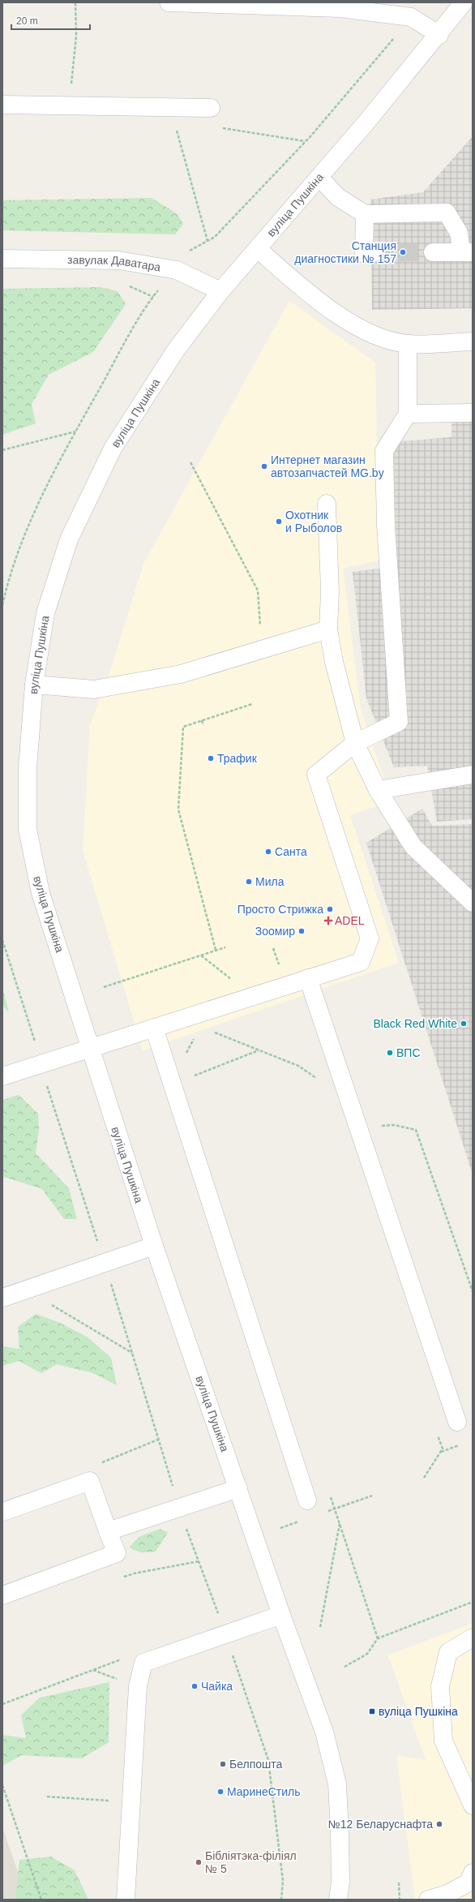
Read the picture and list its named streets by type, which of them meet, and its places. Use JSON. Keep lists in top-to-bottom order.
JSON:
{
  "streets": {
    "street": ["вуліца Пушкіна", "завулак Даватара"]
  },
  "crossings": [
    ["вуліца Пушкіна", "завулак Даватара"]
  ],
  "places": {
    "other": [
      "Станция диагностики № 157",
      "Интернет магазин автозапчастей MG.by",
      "Охотник и Рыболов",
      "Трафик",
      "Санта",
      "Мила",
      "Просто Стрижка",
      "Зоомир",
      "Black Red White",
      "ВПС",
      "Чайка",
      "Белпошта",
      "МаринеСтиль",
      "№12 Беларуснафта",
      "Бібліятэка-філіял № 5"
    ],
    "health": ["ADEL"],
    "transit": ["вуліца Пушкіна"]
  },
  "scale_bar": "20 m"
}
